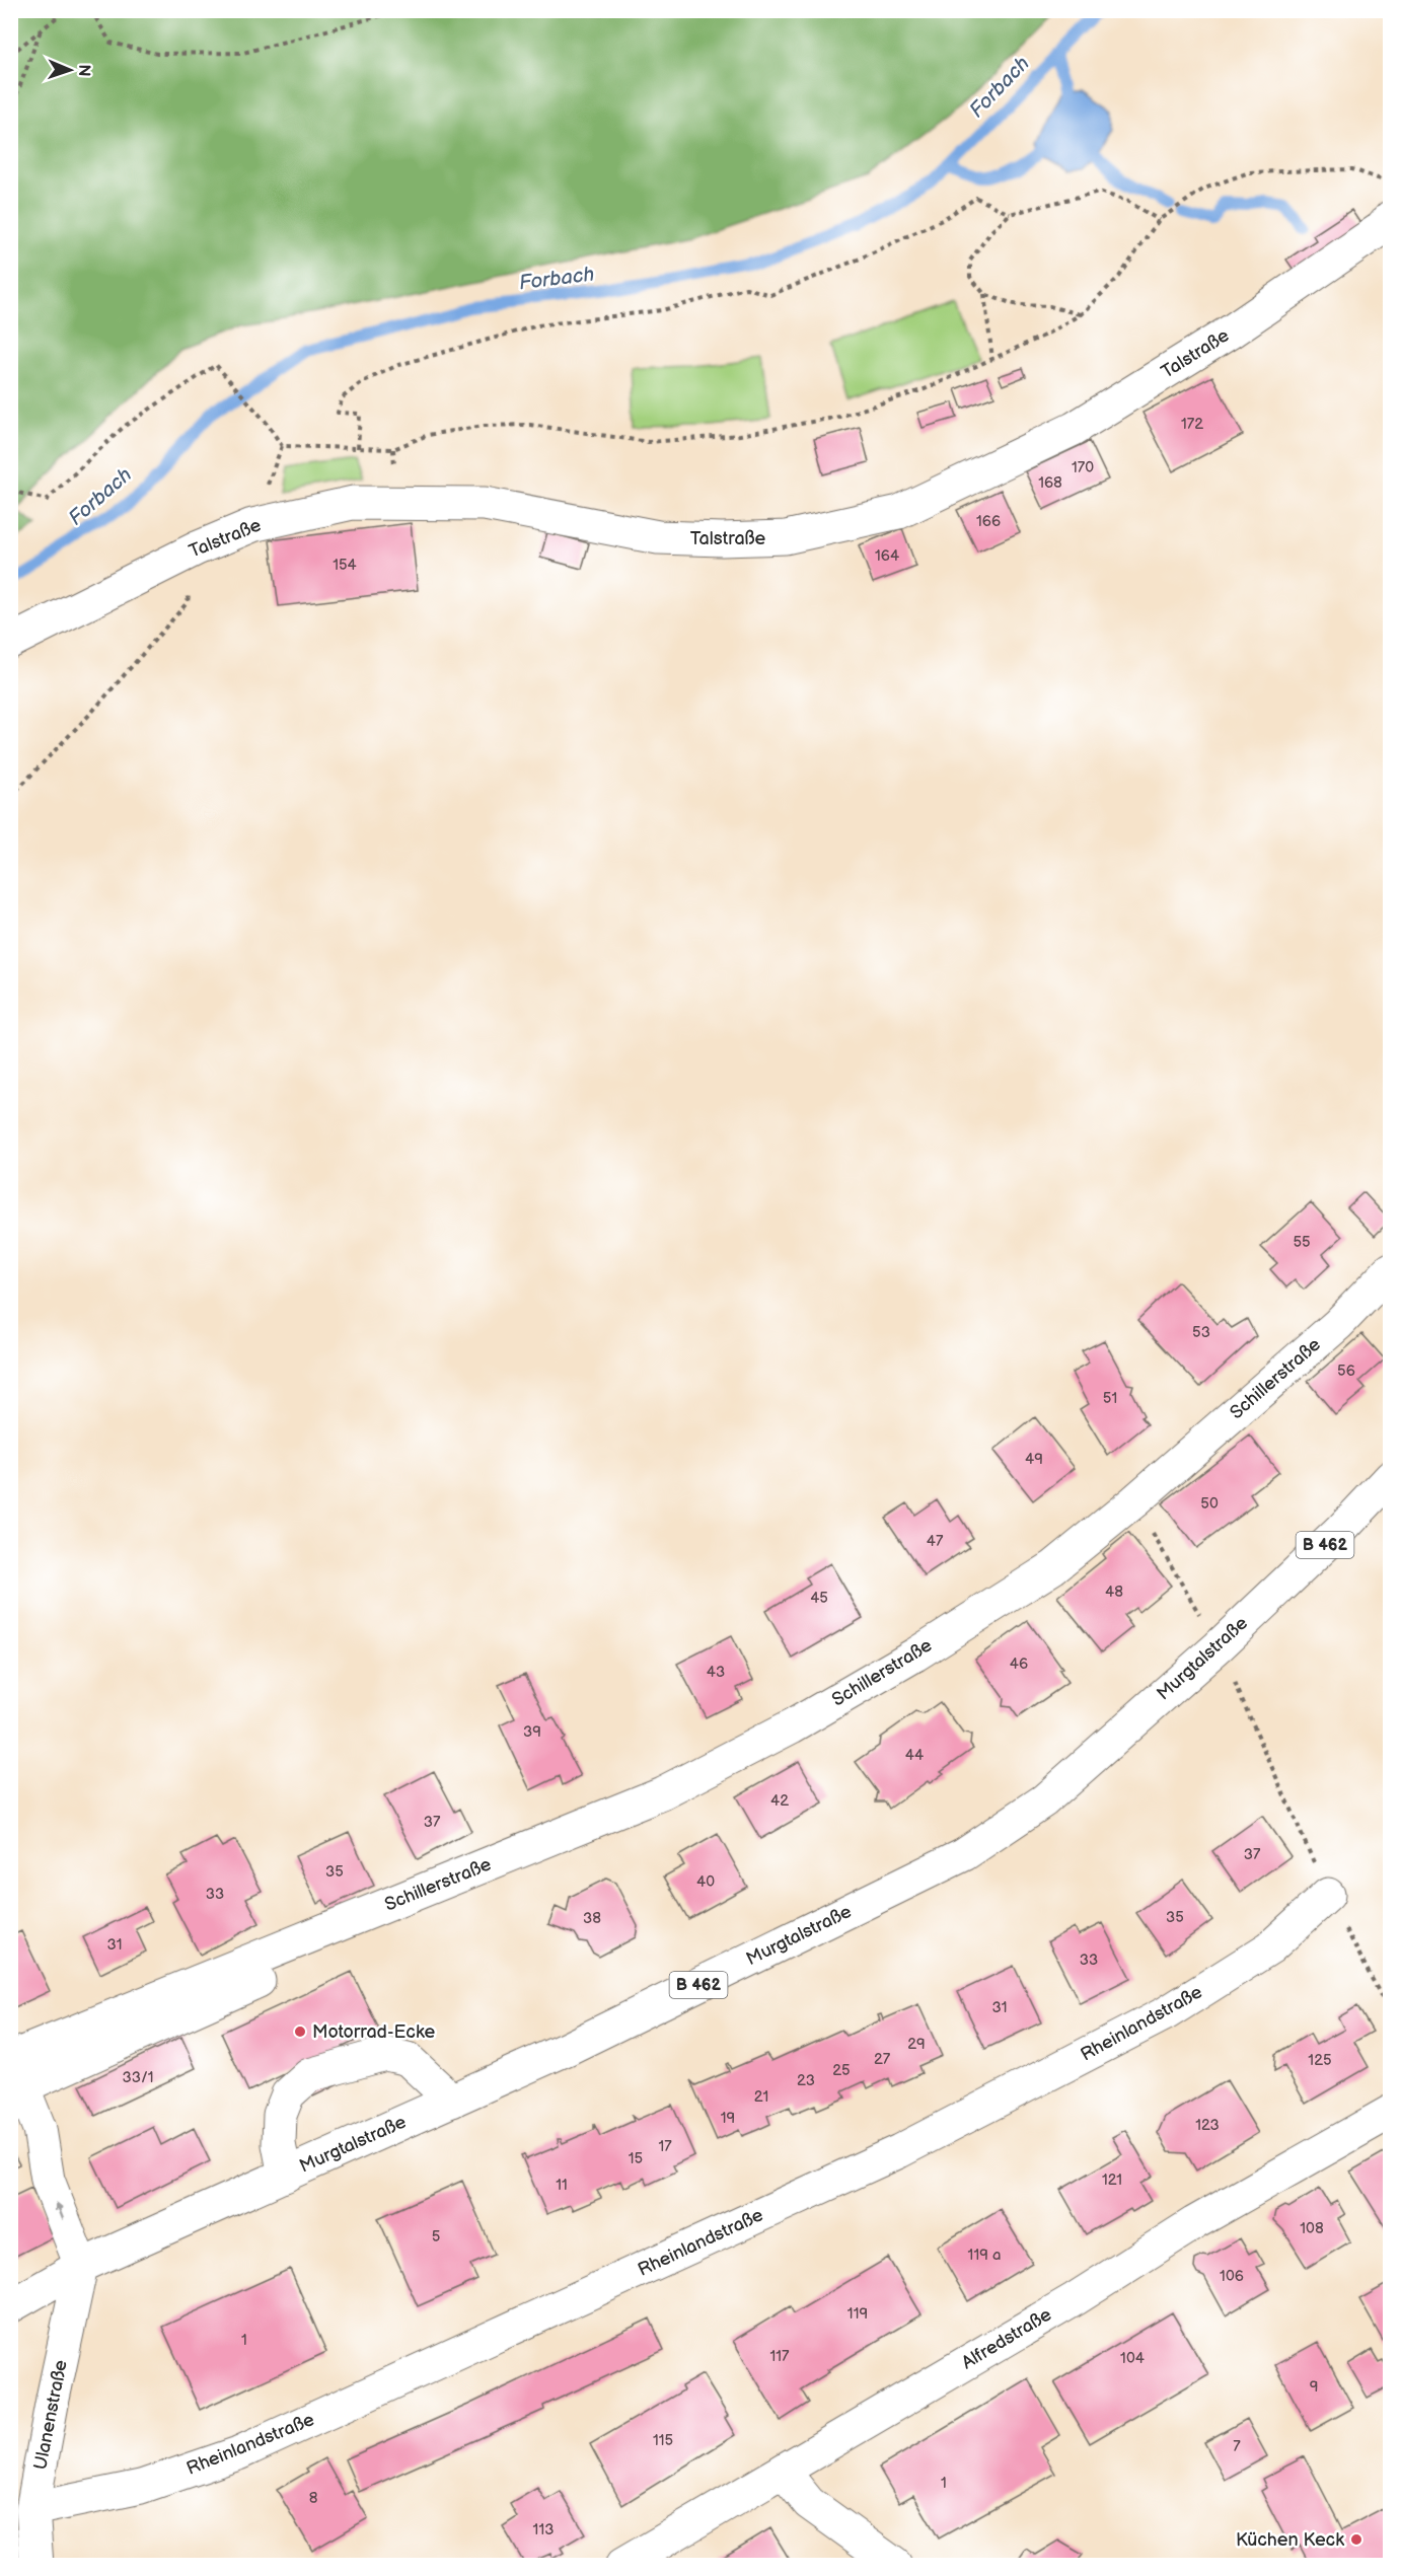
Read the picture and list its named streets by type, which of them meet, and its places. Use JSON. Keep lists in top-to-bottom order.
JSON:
{
  "streets": {
    "street": [
      "Talstraße",
      "Schillerstraße",
      "B 462",
      "Murgtalstraße",
      "Rheinlandstraße",
      "Alfredstraße",
      "Ulanenstraße"
    ]
  },
  "crossings": [
    ["Murgtalstraße", "Ulanenstraße"],
    ["Rheinlandstraße", "Ulanenstraße"]
  ],
  "water": ["Forbach"],
  "places": ["Motorrad-Ecke", "Küchen Keck"],
  "house_numbers": [
    "172",
    "170",
    "168",
    "166",
    "164",
    "154",
    "55",
    "53",
    "56",
    "51",
    "49",
    "50",
    "47",
    "48",
    "45",
    "46",
    "43",
    "39",
    "44",
    "42",
    "37",
    "37",
    "35",
    "40",
    "33",
    "35",
    "38",
    "31",
    "33",
    "31",
    "29",
    "27",
    "125",
    "25",
    "33/1",
    "23",
    "21",
    "19",
    "123",
    "17",
    "15",
    "121",
    "11",
    "108",
    "5",
    "119 a",
    "106",
    "119",
    "1",
    "117",
    "104",
    "9",
    "115",
    "7",
    "1",
    "8",
    "113"
  ],
  "north": "right"
}
